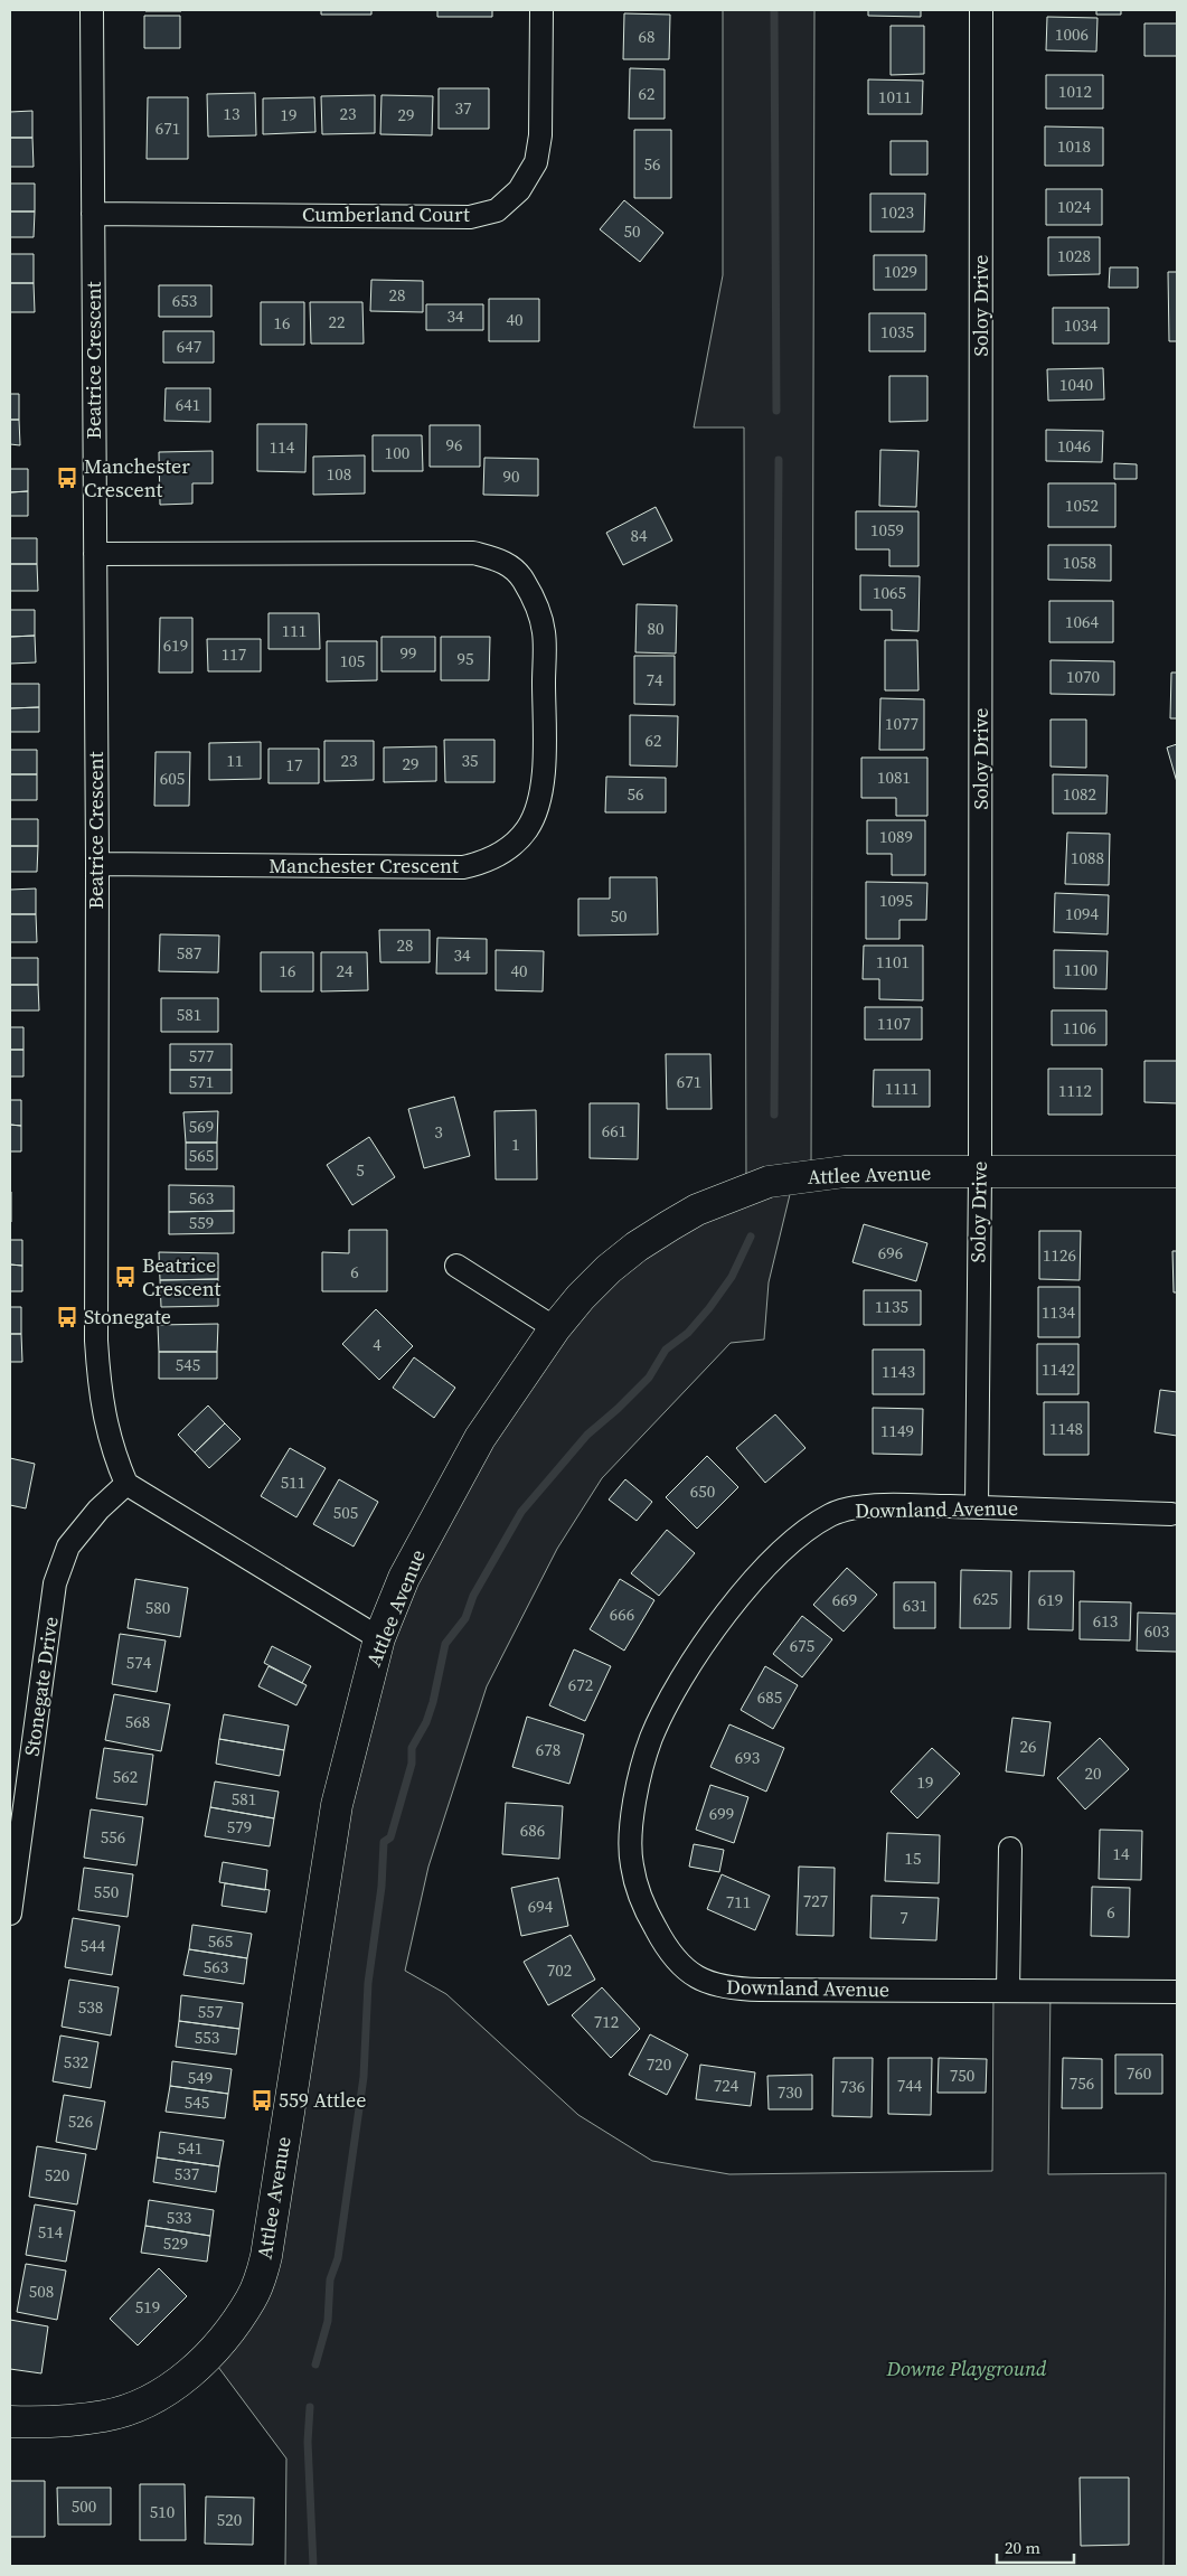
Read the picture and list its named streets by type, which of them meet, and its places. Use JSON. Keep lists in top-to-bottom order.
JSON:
{
  "streets": {
    "street": [
      "Cumberland Court",
      "Soloy Drive",
      "Beatrice Crescent",
      "Manchester Crescent",
      "Attlee Avenue",
      "Downland Avenue",
      "Stonegate Drive"
    ]
  },
  "crossings": [
    ["Cumberland Court", "Beatrice Crescent"],
    ["Soloy Drive", "Attlee Avenue"],
    ["Soloy Drive", "Downland Avenue"],
    ["Beatrice Crescent", "Manchester Crescent"],
    ["Beatrice Crescent", "Stonegate Drive"]
  ],
  "parks": ["Downe Playground"],
  "places": {
    "bus stop": [
      "Manchester Crescent",
      "Beatrice Crescent",
      "Stonegate",
      "559 Attlee"
    ]
  },
  "house_numbers": [
    "1006",
    "68",
    "1012",
    "62",
    "1011",
    "37",
    "13",
    "23",
    "19",
    "29",
    "671",
    "1018",
    "56",
    "1024",
    "1023",
    "50",
    "1028",
    "1029",
    "28",
    "653",
    "34",
    "40",
    "22",
    "16",
    "1034",
    "1035",
    "647",
    "1040",
    "641",
    "96",
    "1046",
    "114",
    "100",
    "108",
    "90",
    "1052",
    "1059",
    "84",
    "1058",
    "1065",
    "1064",
    "80",
    "111",
    "619",
    "99",
    "117",
    "95",
    "105",
    "1070",
    "74",
    "1077",
    "62",
    "11",
    "23",
    "35",
    "29",
    "17",
    "1081",
    "605",
    "56",
    "1082",
    "1089",
    "1088",
    "1095",
    "1094",
    "50",
    "28",
    "587",
    "34",
    "1101",
    "1100",
    "16",
    "24",
    "40",
    "581",
    "1107",
    "1106",
    "577",
    "571",
    "671",
    "1111",
    "1112",
    "569",
    "661",
    "3",
    "1",
    "565",
    "5",
    "563",
    "559",
    "696",
    "1126",
    "6",
    "1135",
    "1134",
    "4",
    "545",
    "1142",
    "1143",
    "1148",
    "1149",
    "511",
    "650",
    "505",
    "625",
    "669",
    "619",
    "631",
    "580",
    "666",
    "613",
    "603",
    "675",
    "574",
    "672",
    "685",
    "568",
    "26",
    "678",
    "693",
    "20",
    "562",
    "19",
    "581",
    "699",
    "579",
    "686",
    "556",
    "14",
    "15",
    "550",
    "727",
    "711",
    "694",
    "6",
    "7",
    "565",
    "544",
    "563",
    "702",
    "538",
    "557",
    "712",
    "553",
    "532",
    "720",
    "760",
    "750",
    "549",
    "756",
    "724",
    "744",
    "736",
    "730",
    "545",
    "526",
    "541",
    "537",
    "520",
    "533",
    "514",
    "529",
    "508",
    "519",
    "500",
    "510",
    "520"
  ],
  "scale_bar": "20 m"
}
